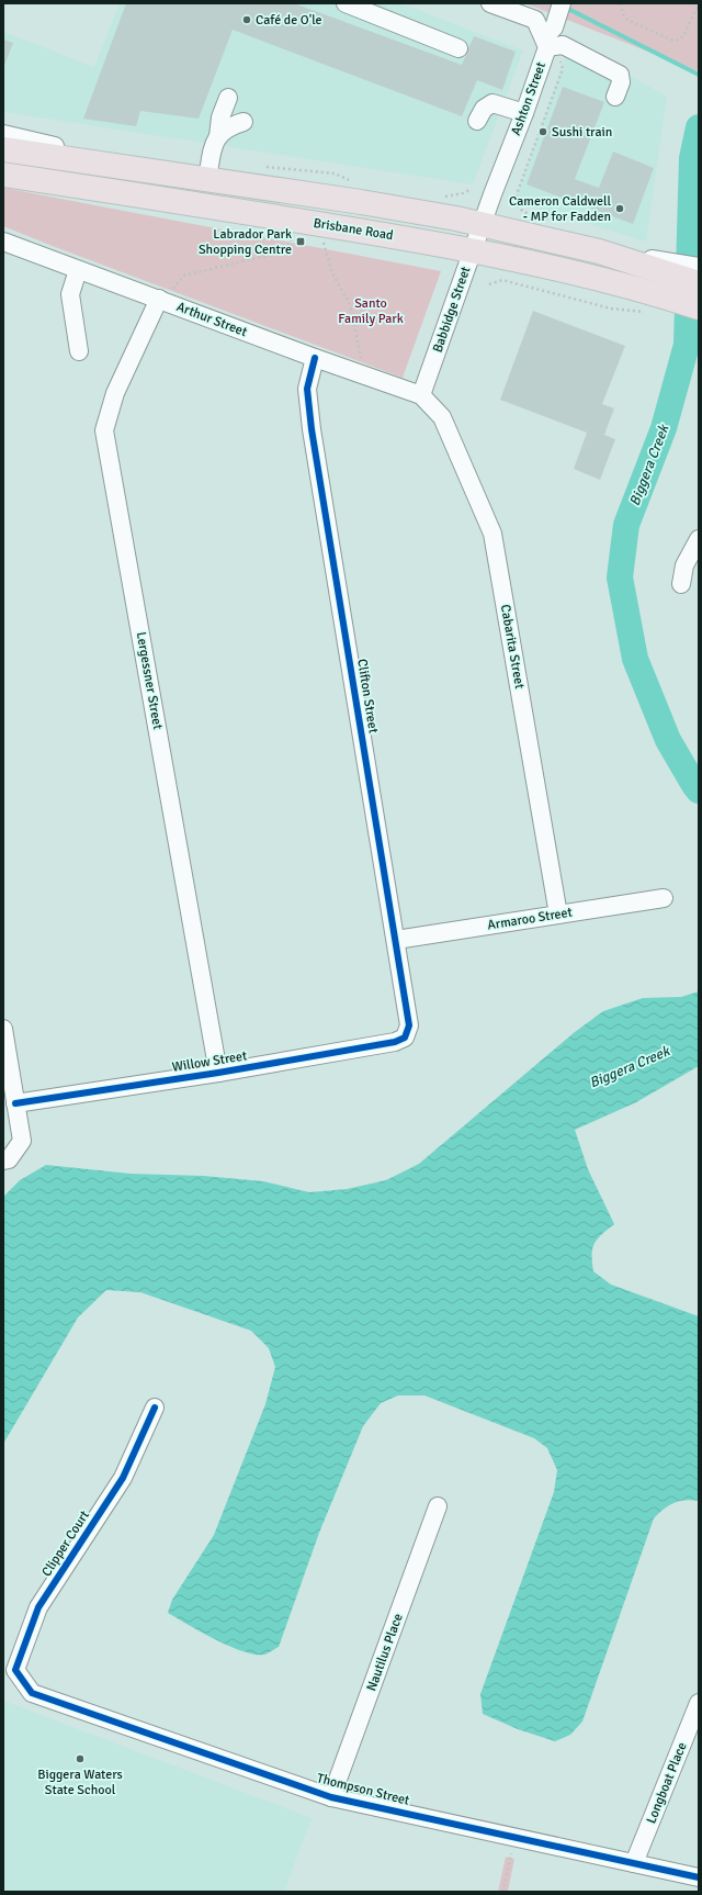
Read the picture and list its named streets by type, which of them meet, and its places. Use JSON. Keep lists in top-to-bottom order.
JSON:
{
  "streets": {
    "highway": ["Brisbane Road"],
    "street": [
      "Ashton Street",
      "Babbidge Street",
      "Arthur Street",
      "Cabarita Street",
      "Lergessner Street",
      "Clifton Street",
      "Armaroo Street",
      "Willow Street",
      "Clipper Court",
      "Nautilus Place",
      "Longboat Place",
      "Thompson Street"
    ]
  },
  "crossings": [
    ["Ashton Street", "Babbidge Street"],
    ["Brisbane Road", "Babbidge Street"],
    ["Babbidge Street", "Arthur Street"],
    ["Babbidge Street", "Cabarita Street"],
    ["Arthur Street", "Cabarita Street"],
    ["Arthur Street", "Lergessner Street"],
    ["Arthur Street", "Clifton Street"],
    ["Cabarita Street", "Armaroo Street"],
    ["Lergessner Street", "Willow Street"],
    ["Clifton Street", "Armaroo Street"],
    ["Clifton Street", "Willow Street"],
    ["Clipper Court", "Thompson Street"],
    ["Nautilus Place", "Thompson Street"],
    ["Longboat Place", "Thompson Street"]
  ],
  "water": ["Biggera Creek"],
  "parks": ["Santo Family Park"],
  "places": {
    "other": [
      "Café de O'le",
      "Sushi train",
      "Cameron Caldwell - MP for Fadden",
      "Biggera Waters State School"
    ],
    "transit": ["Labrador Park Shopping Centre"]
  }
}
